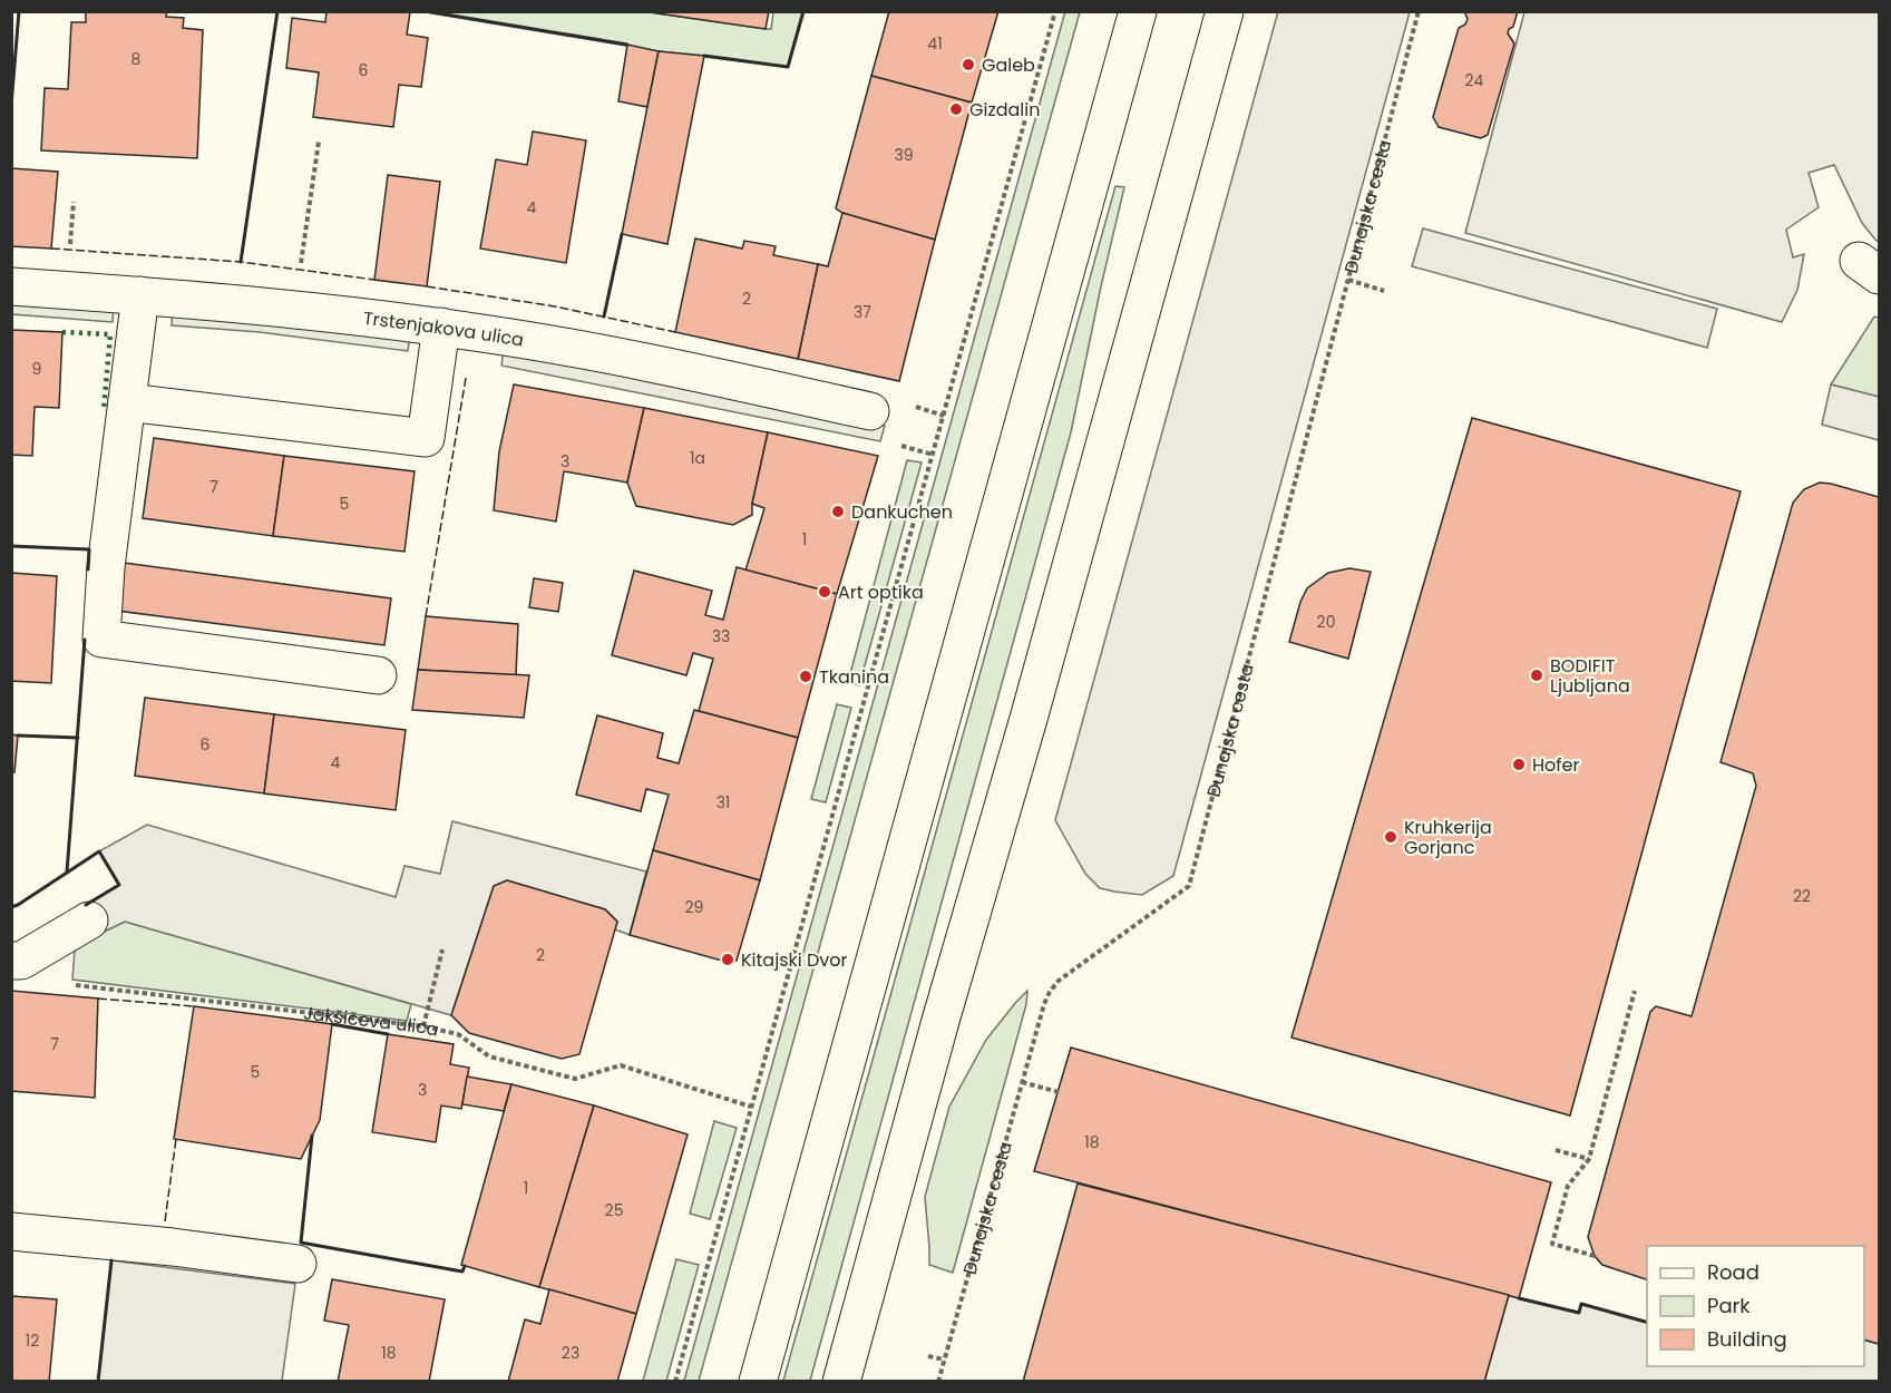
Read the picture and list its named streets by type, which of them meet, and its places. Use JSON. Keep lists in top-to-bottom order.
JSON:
{
  "streets": {
    "main road": ["Trstenjakova ulica"],
    "path": ["Dunajska cesta", "Jakšičeva ulica"]
  },
  "places": [
    "Galeb",
    "Gizdalin",
    "Dankuchen",
    "Art optika",
    "BODIFIT Ljubljana",
    "Tkanina",
    "Hofer",
    "Kruhkerija Gorjanc",
    "Kitajski Dvor"
  ],
  "house_numbers": [
    "41",
    "8",
    "6",
    "24",
    "39",
    "4",
    "2",
    "37",
    "9",
    "1a",
    "3",
    "7",
    "5",
    "1",
    "20",
    "33",
    "6",
    "4",
    "31",
    "22",
    "29",
    "2",
    "7",
    "5",
    "3",
    "18",
    "1",
    "25",
    "12",
    "18",
    "23"
  ],
  "legend": ["Road", "Park", "Building"]
}
